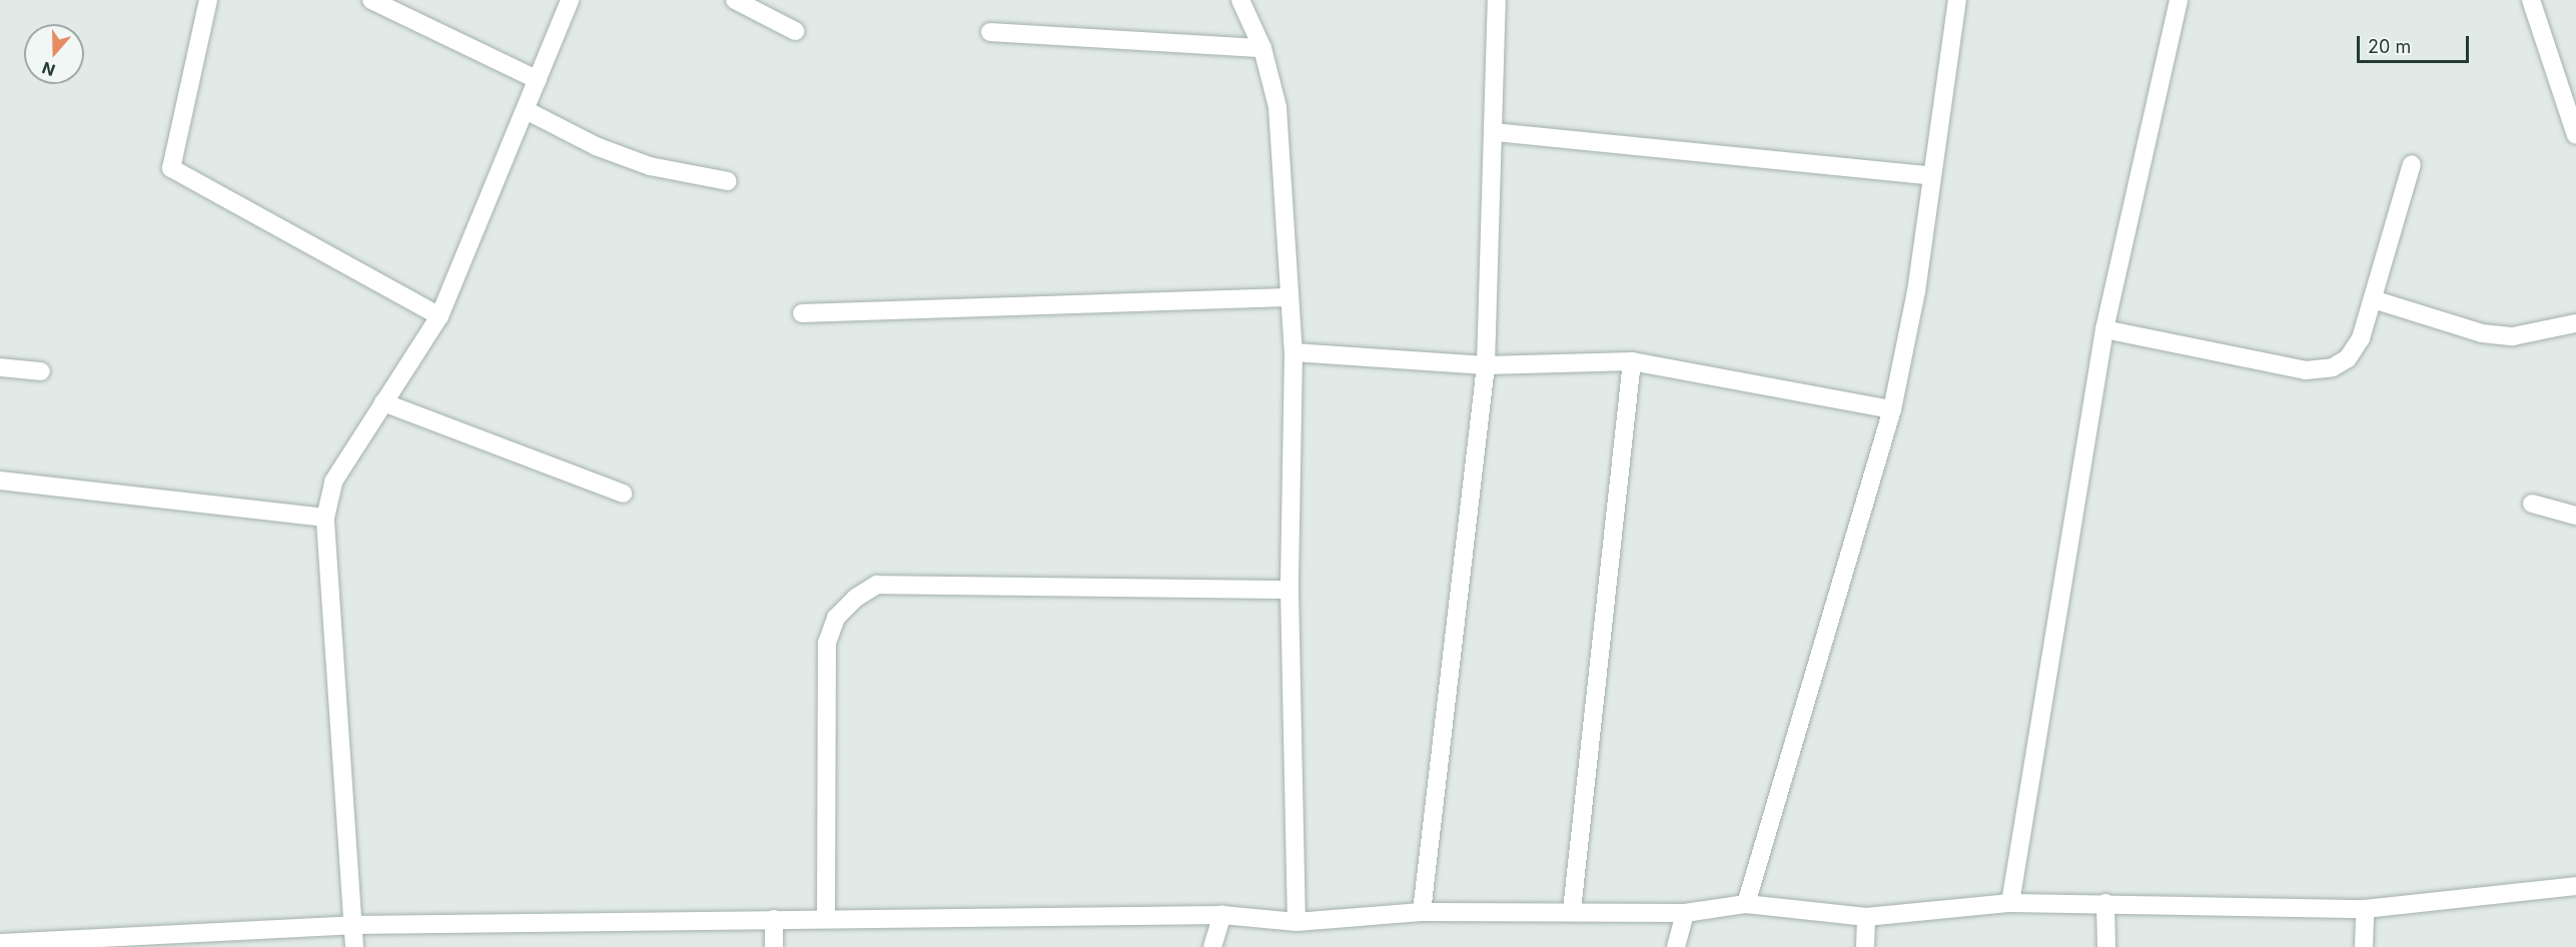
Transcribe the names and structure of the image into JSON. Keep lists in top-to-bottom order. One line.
{"scale_bar":"20 m","north":"bottom"}
